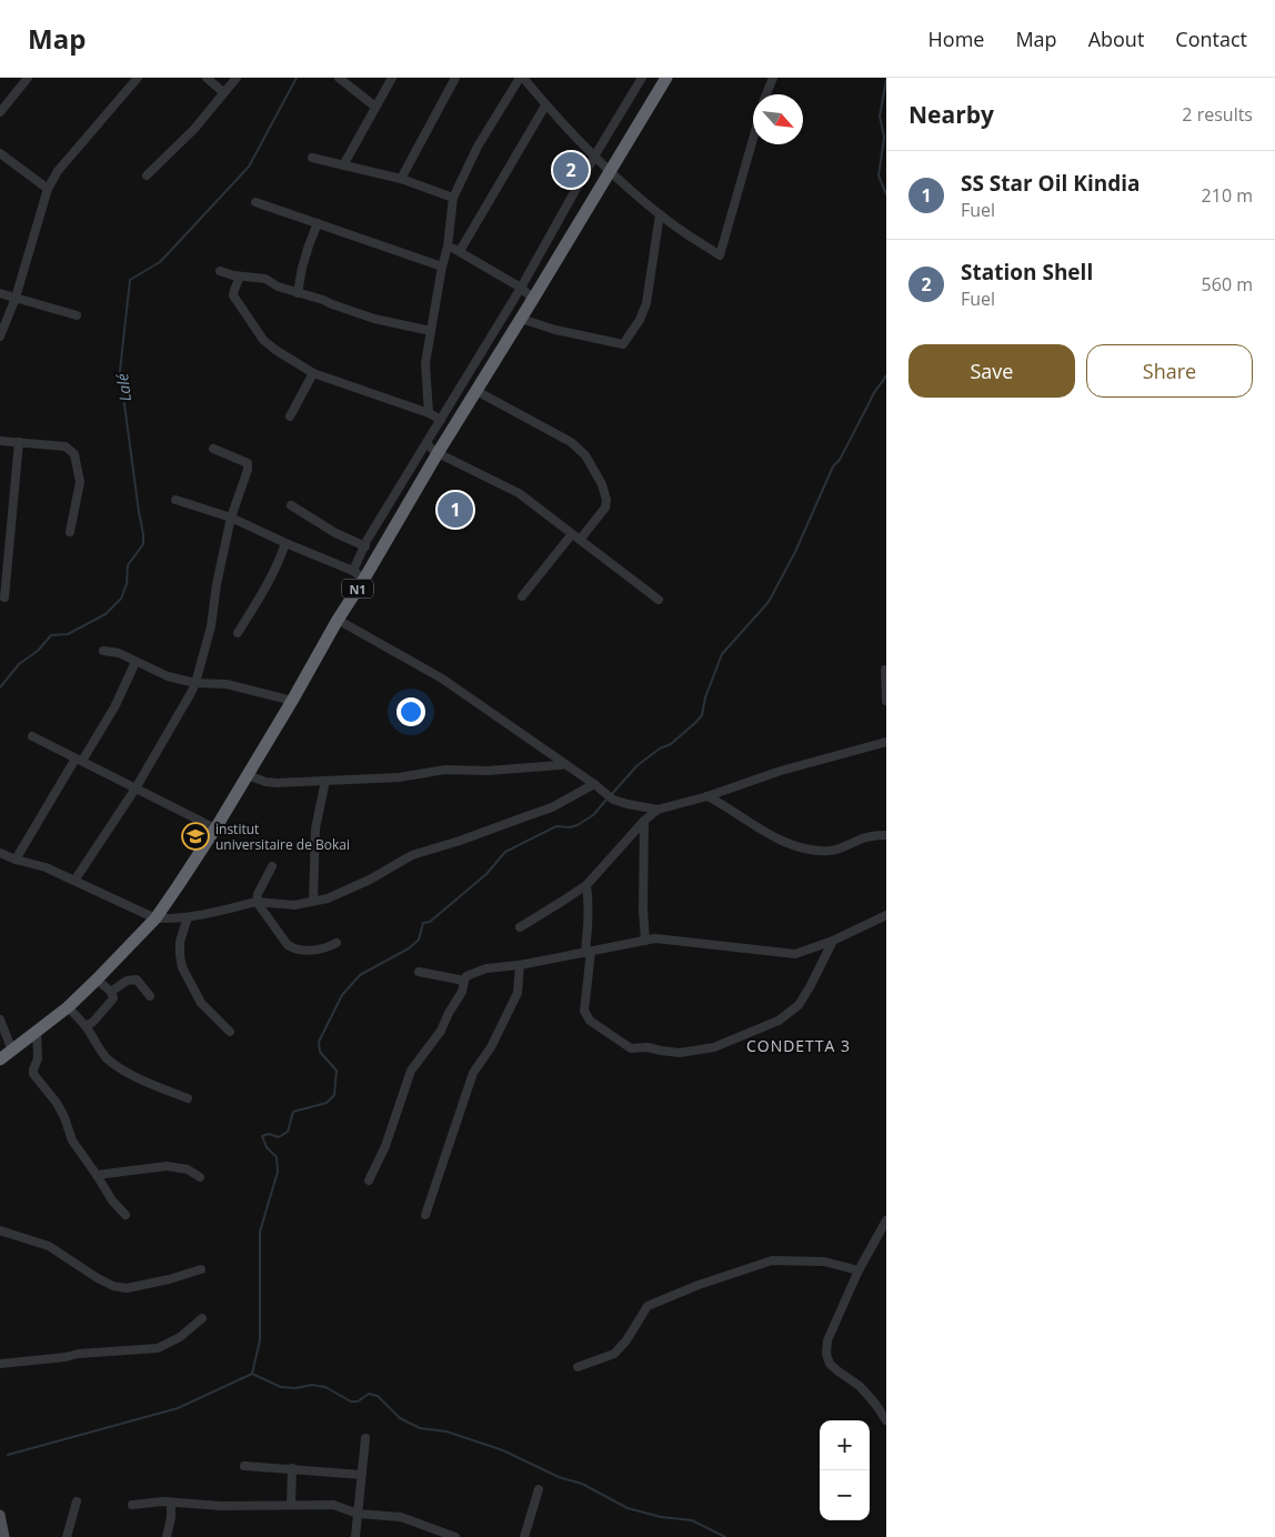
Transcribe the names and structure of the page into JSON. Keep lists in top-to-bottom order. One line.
{"streets":{"highway":["N1"]},"districts":["СONDETTA 3"],"water":["Lalé"],"places":{"school or university":["institut universitaire de Bokai"]},"north":"bottom right","page":{"header":"Map","nav":["Home","Map","About","Contact"],"heading":["Nearby","2 results"],"pins":["2","1"],"list":[{"mark":"1","name":"SS Star Oil Kindia","note":"Fuel","value":"210 m"},{"mark":"2","name":"Station Shell","note":"Fuel","value":"560 m"}],"buttons":["Save","Share"],"map_buttons":["+","−"]}}
